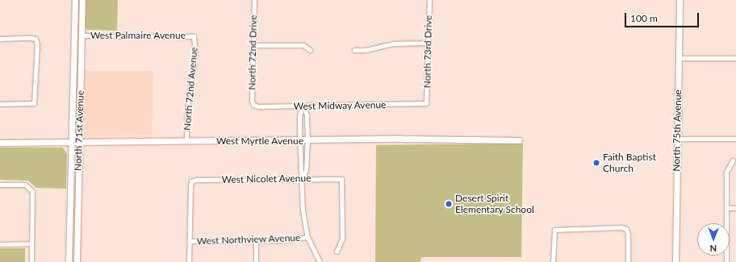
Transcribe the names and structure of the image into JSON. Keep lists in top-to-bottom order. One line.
{"streets":{"street":["West Palmaire Avenue","North 73rd Drive","North 72nd Drive","North 72nd Avenue","West Midway Avenue","North 71st Avenue","North 75th Avenue","West Myrtle Avenue","West Nicolet Avenue","West Northview Avenue"]},"crossings":[["West Palmaire Avenue","North 72nd Avenue"],["West Palmaire Avenue","North 71st Avenue"],["North 73rd Drive","West Midway Avenue"],["North 72nd Drive","West Midway Avenue"],["North 72nd Avenue","West Myrtle Avenue"],["North 71st Avenue","West Myrtle Avenue"],["West Nicolet Avenue","West Northview Avenue"]],"places":["Faith Baptist Church","Desert Spirit Elementary School"],"scale_bar":"100 m","north":"bottom"}
